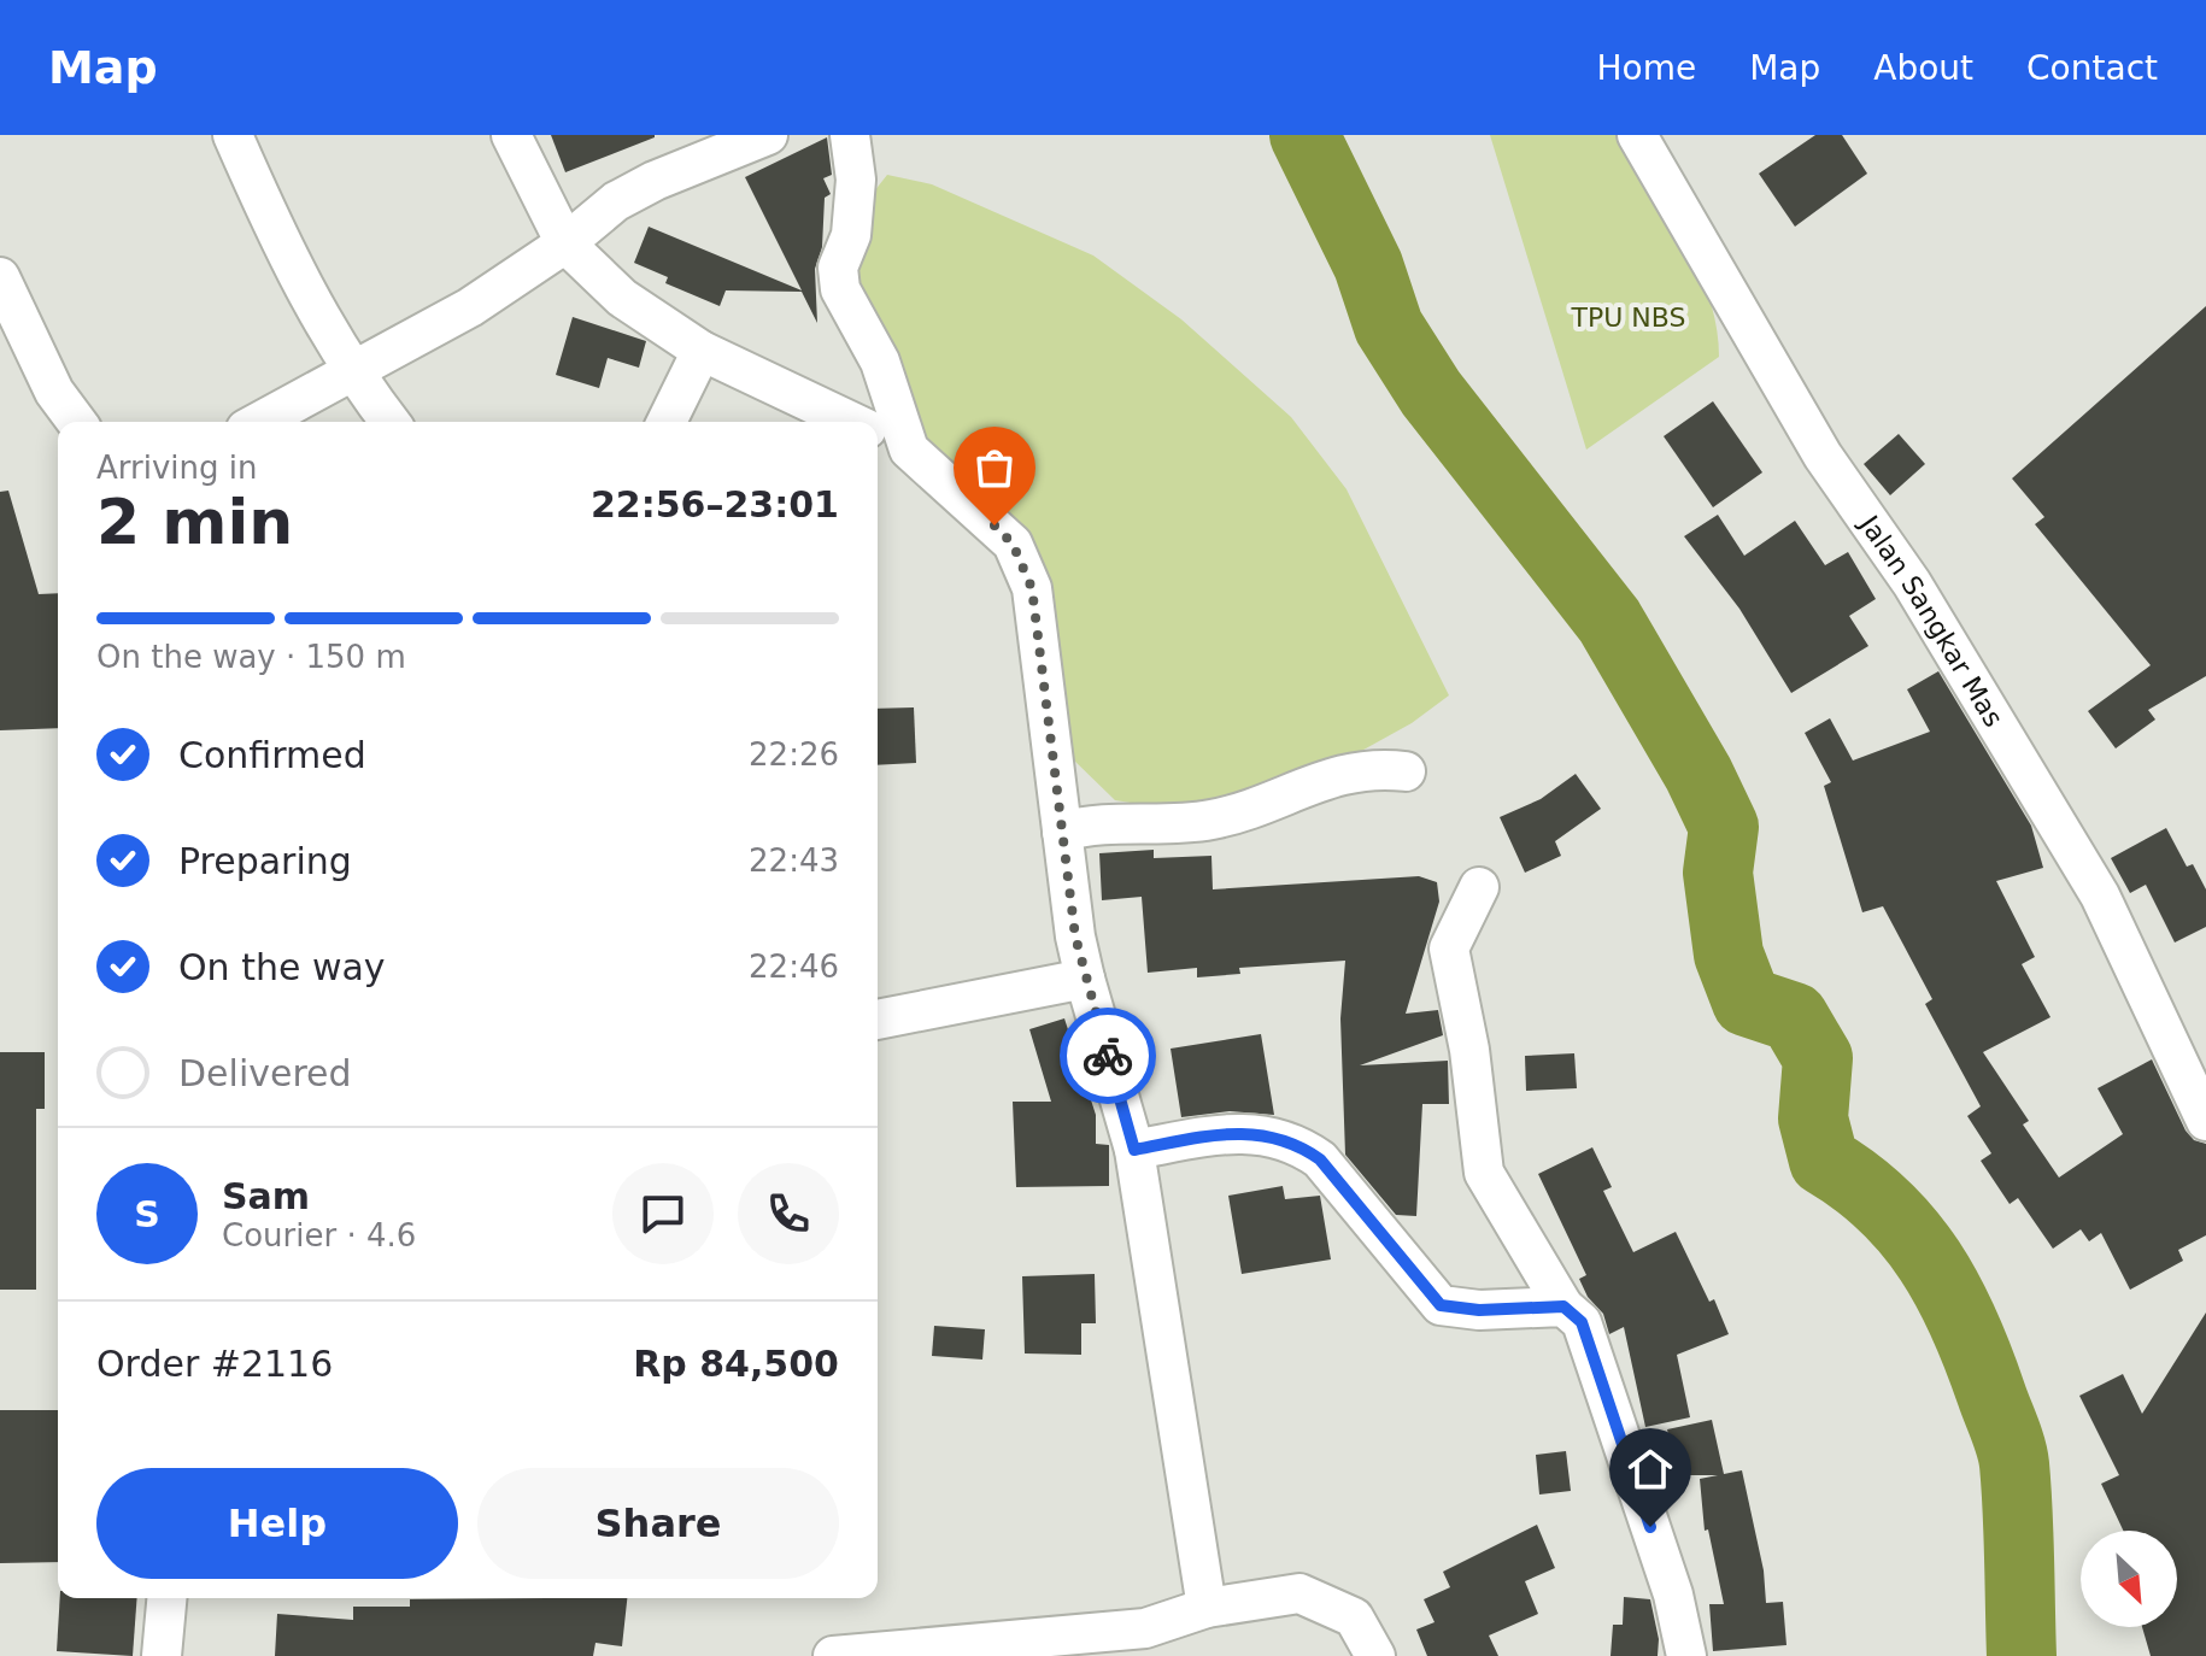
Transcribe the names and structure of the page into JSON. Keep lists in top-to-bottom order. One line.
{"streets":{"street":["Jalan Sangkar Mas"]},"parks":["TPU NBS"],"north":"bottom right","page":{"header":"Map","nav":["Home","Map","About","Contact"],"heading":["2 min","Arriving in","22:56–23:01"],"panel":["Sam","Courier · 4.6","Order #2116","Rp 84,500"],"bar":"On the way · 150 m","list":[["Confirmed","22:26"],["Preparing","22:43"],["On the way","22:46"],"Delivered"],"round":"S","buttons":["Help","Share"]}}
